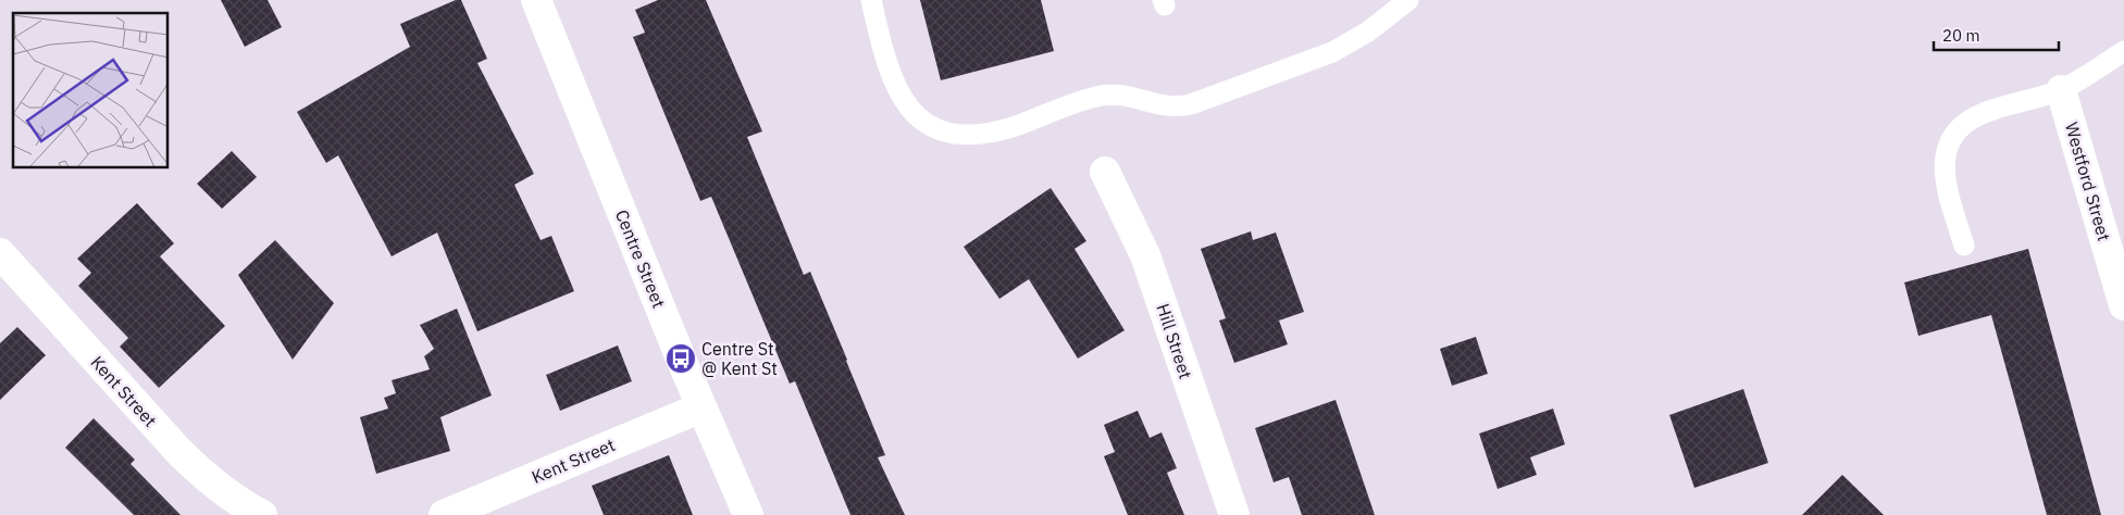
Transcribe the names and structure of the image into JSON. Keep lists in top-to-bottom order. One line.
{"streets":{"street":["Westford Street","Centre Street","Hill Street","Kent Street"]},"crossings":[["Centre Street","Kent Street"]],"places":{"bus stop":["Centre St @ Kent St"]},"scale_bar":"20 m"}
